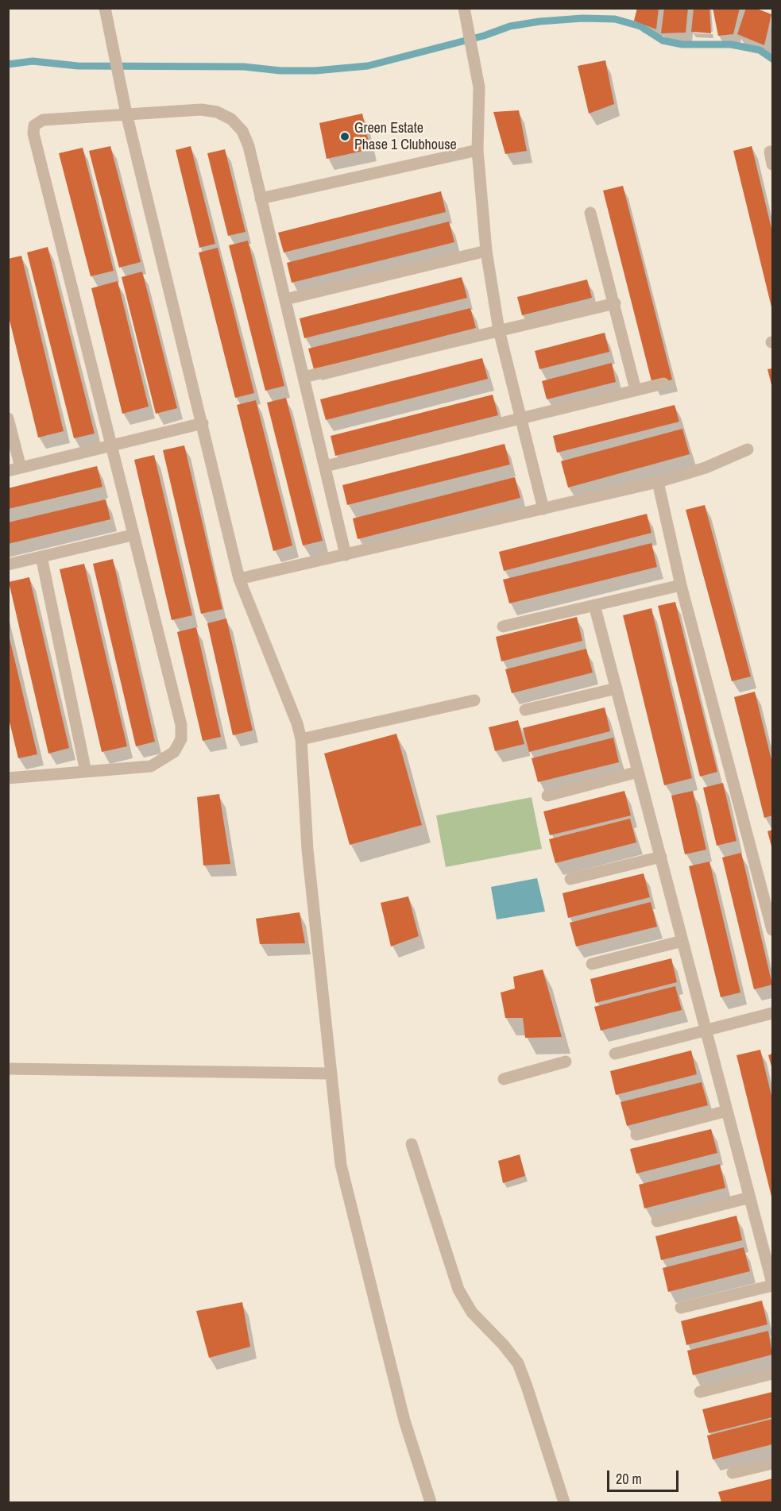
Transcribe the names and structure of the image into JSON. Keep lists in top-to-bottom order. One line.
{"places":["Green Estate Phase 1 Clubhouse"],"scale_bar":"20 m"}
